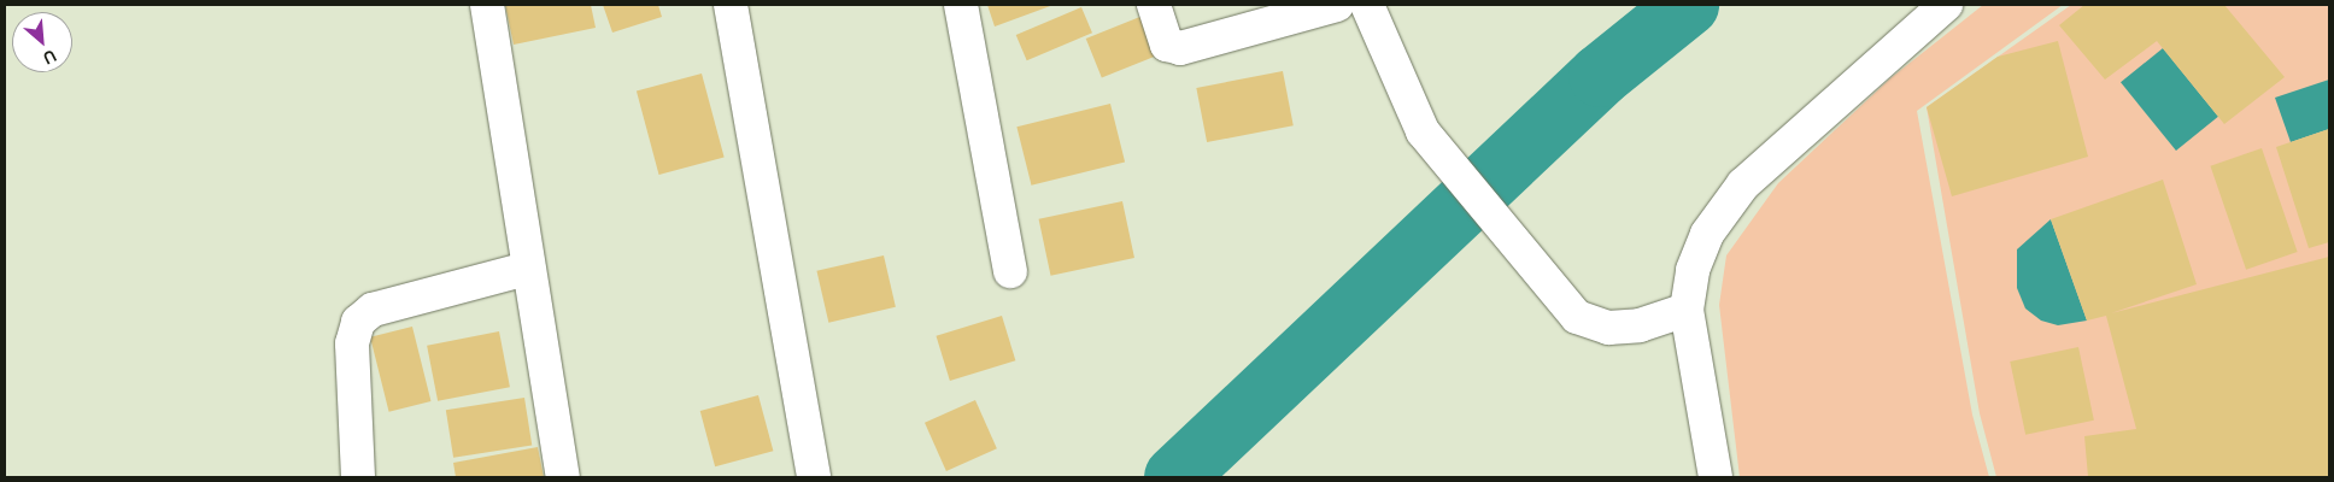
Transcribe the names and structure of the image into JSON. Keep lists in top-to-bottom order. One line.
{"north":"bottom right"}
